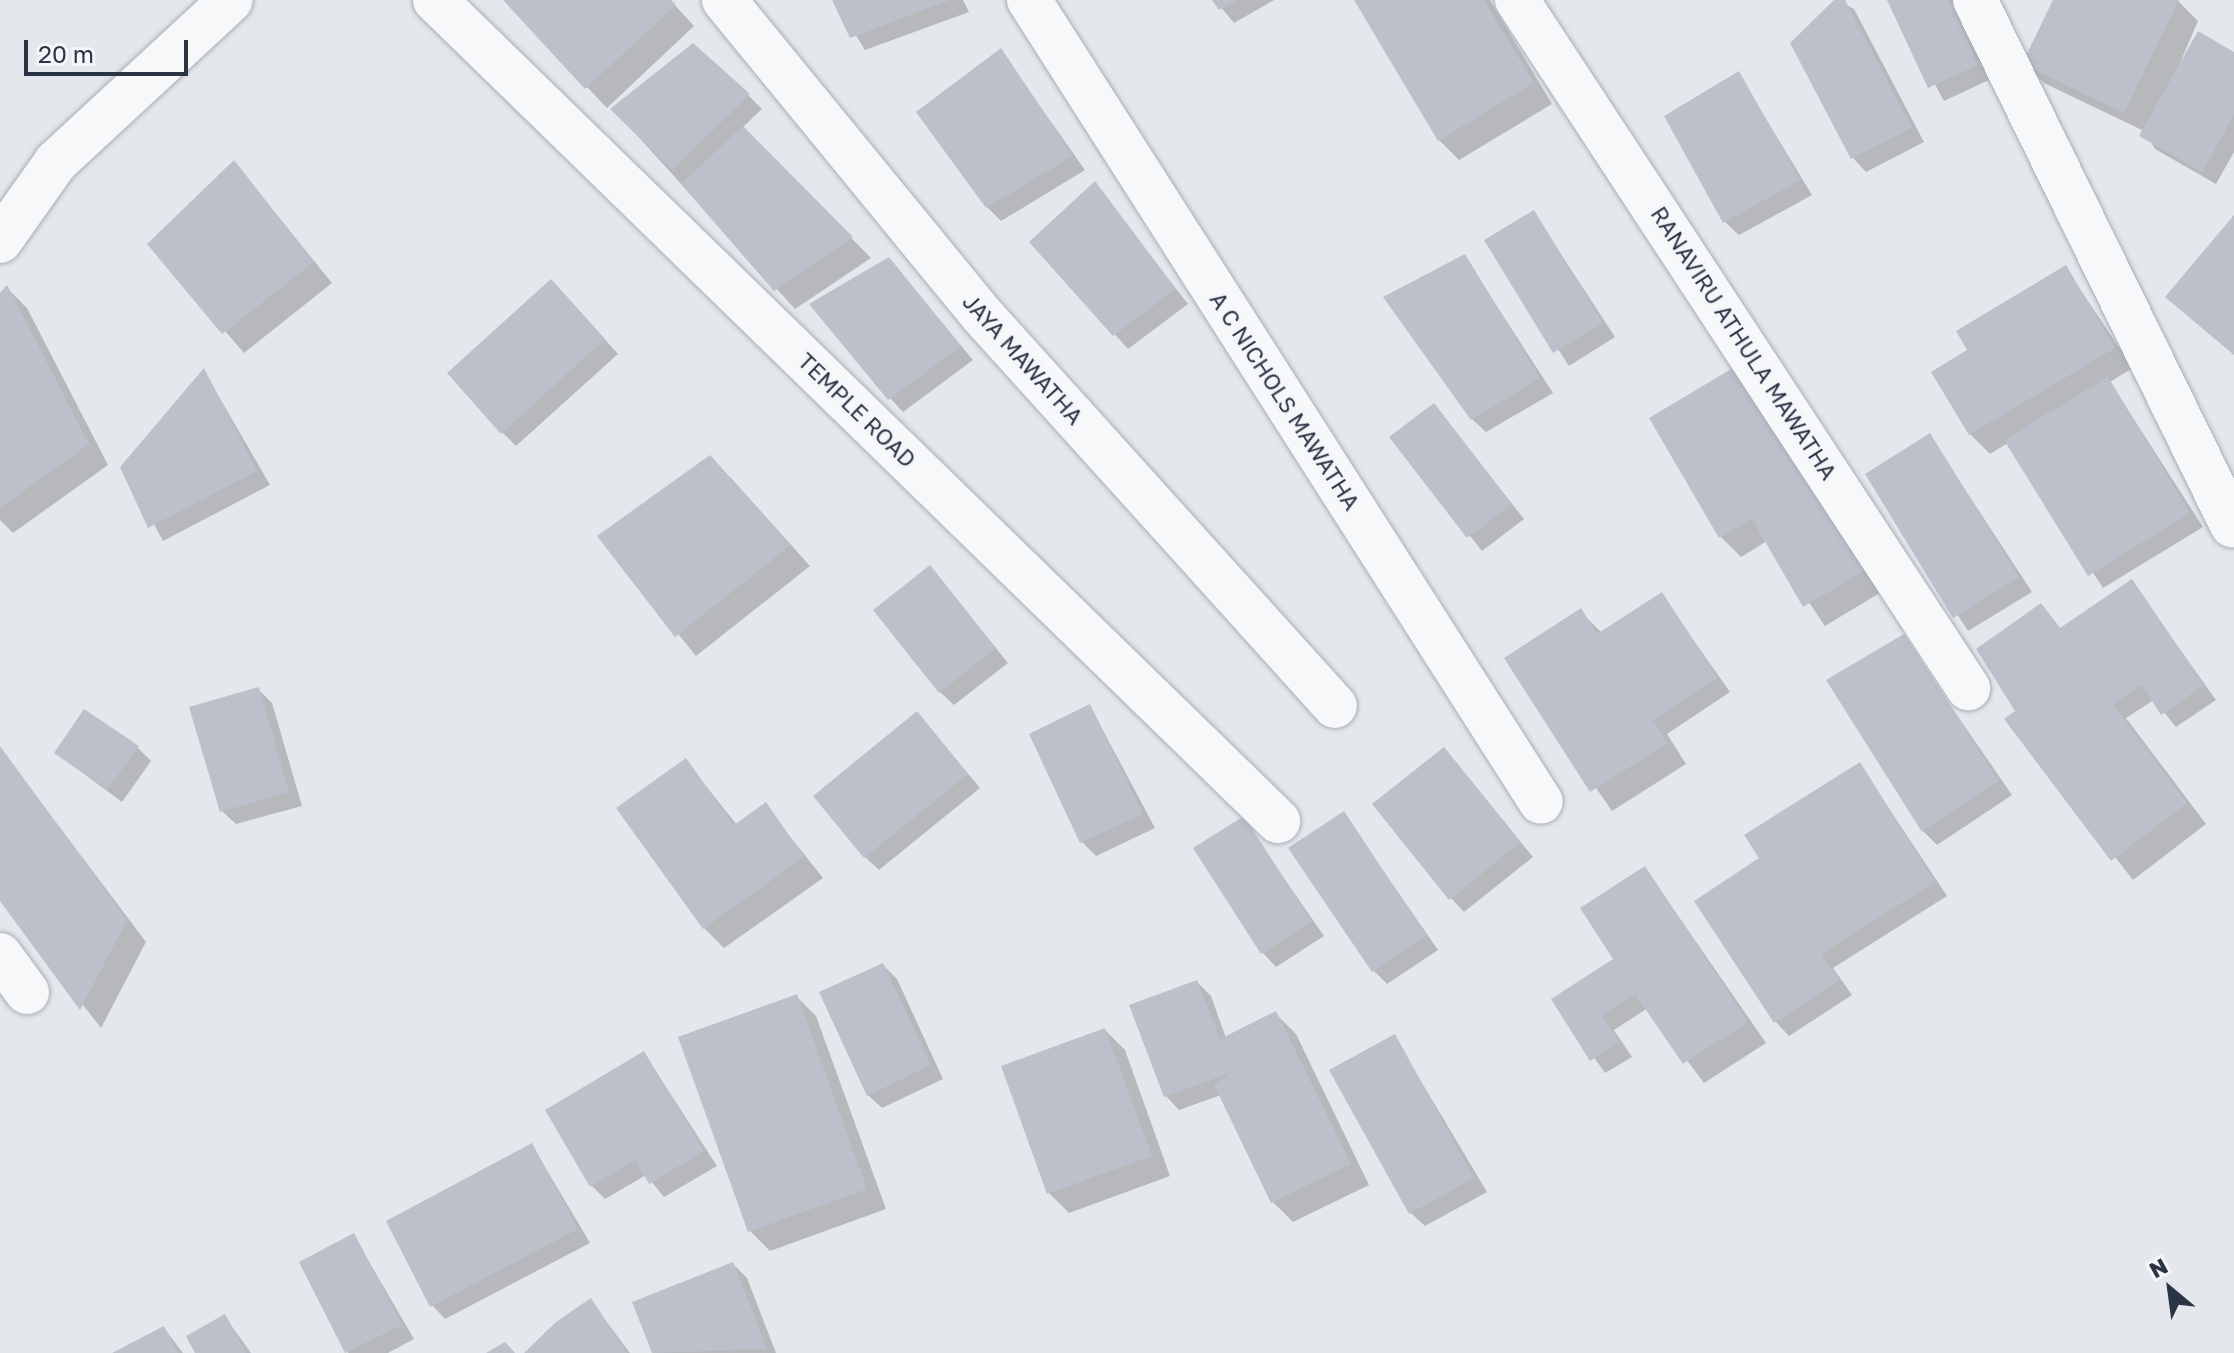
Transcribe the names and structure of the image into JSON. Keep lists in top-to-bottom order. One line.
{"streets":{"street":["RANAVIRU ATHULA MAWATHA","JAYA MAWATHA","A C NICHOLS MAWATHA","TEMPLE ROAD"]},"scale_bar":"20 m","north":"top left"}
